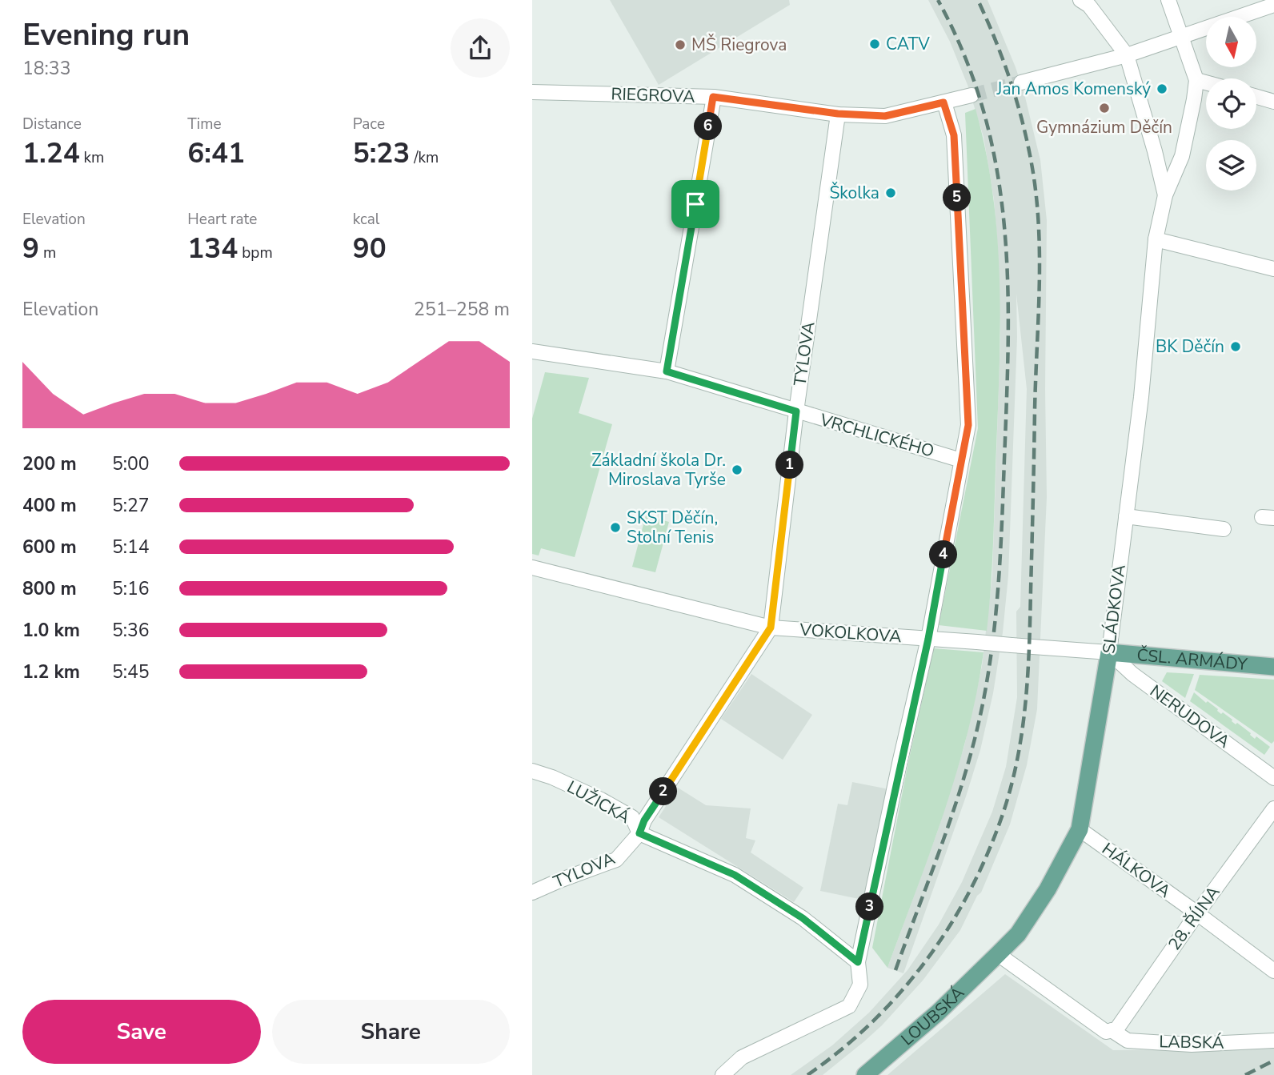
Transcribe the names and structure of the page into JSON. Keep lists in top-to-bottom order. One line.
{"streets":{"main road":["SLÁDKOVA","ČSL. ARMÁDY","LOUBSKÁ"],"street":["RIEGROVA","TYLOVA","VRCHLICKÉHO","VOKOLKOVA","NERUDOVA","LUŽICKÁ","HÁLKOVA","28. ŘÍJNA","LABSKÁ"]},"crossings":[["RIEGROVA","TYLOVA"],["TYLOVA","VRCHLICKÉHO"],["TYLOVA","VOKOLKOVA"],["TYLOVA","LUŽICKÁ"],["SLÁDKOVA","VOKOLKOVA"],["SLÁDKOVA","ČSL. ARMÁDY"],["SLÁDKOVA","NERUDOVA"],["SLÁDKOVA","HÁLKOVA"],["SLÁDKOVA","LOUBSKÁ"],["SLÁDKOVA","LABSKÁ"],["VOKOLKOVA","ČSL. ARMÁDY"],["VOKOLKOVA","NERUDOVA"],["ČSL. ARMÁDY","NERUDOVA"],["HÁLKOVA","28. ŘÍJNA"],["28. ŘÍJNA","LABSKÁ"],["LOUBSKÁ","LABSKÁ"]],"places":["CATV","MŠ Riegrova","Jan Amos Komenský","Gymnázium Děčín","Školka","BK Děčín","Základní škola Dr. Miroslava Tyrše","SKST Děčín, Stolní Tenis"],"north":"bottom","page":{"heading":["Evening run","18:33"],"stats":[["Distance","1.24 km"],["Time","6:41"],["Pace","5:23 /km"],["Elevation","9 m"],["Heart rate","134 bpm"],["kcal","90"]],"pins":["6","5","1","4","2","3"],"chart":["Elevation","251–258 m"],"list":[{"name":"200 m","note":"5:00"},{"name":"400 m","note":"5:27"},{"name":"600 m","note":"5:14"},{"name":"800 m","note":"5:16"},{"name":"1.0 km","note":"5:36"},{"name":"1.2 km","note":"5:45"}],"buttons":["Save","Share"]}}
